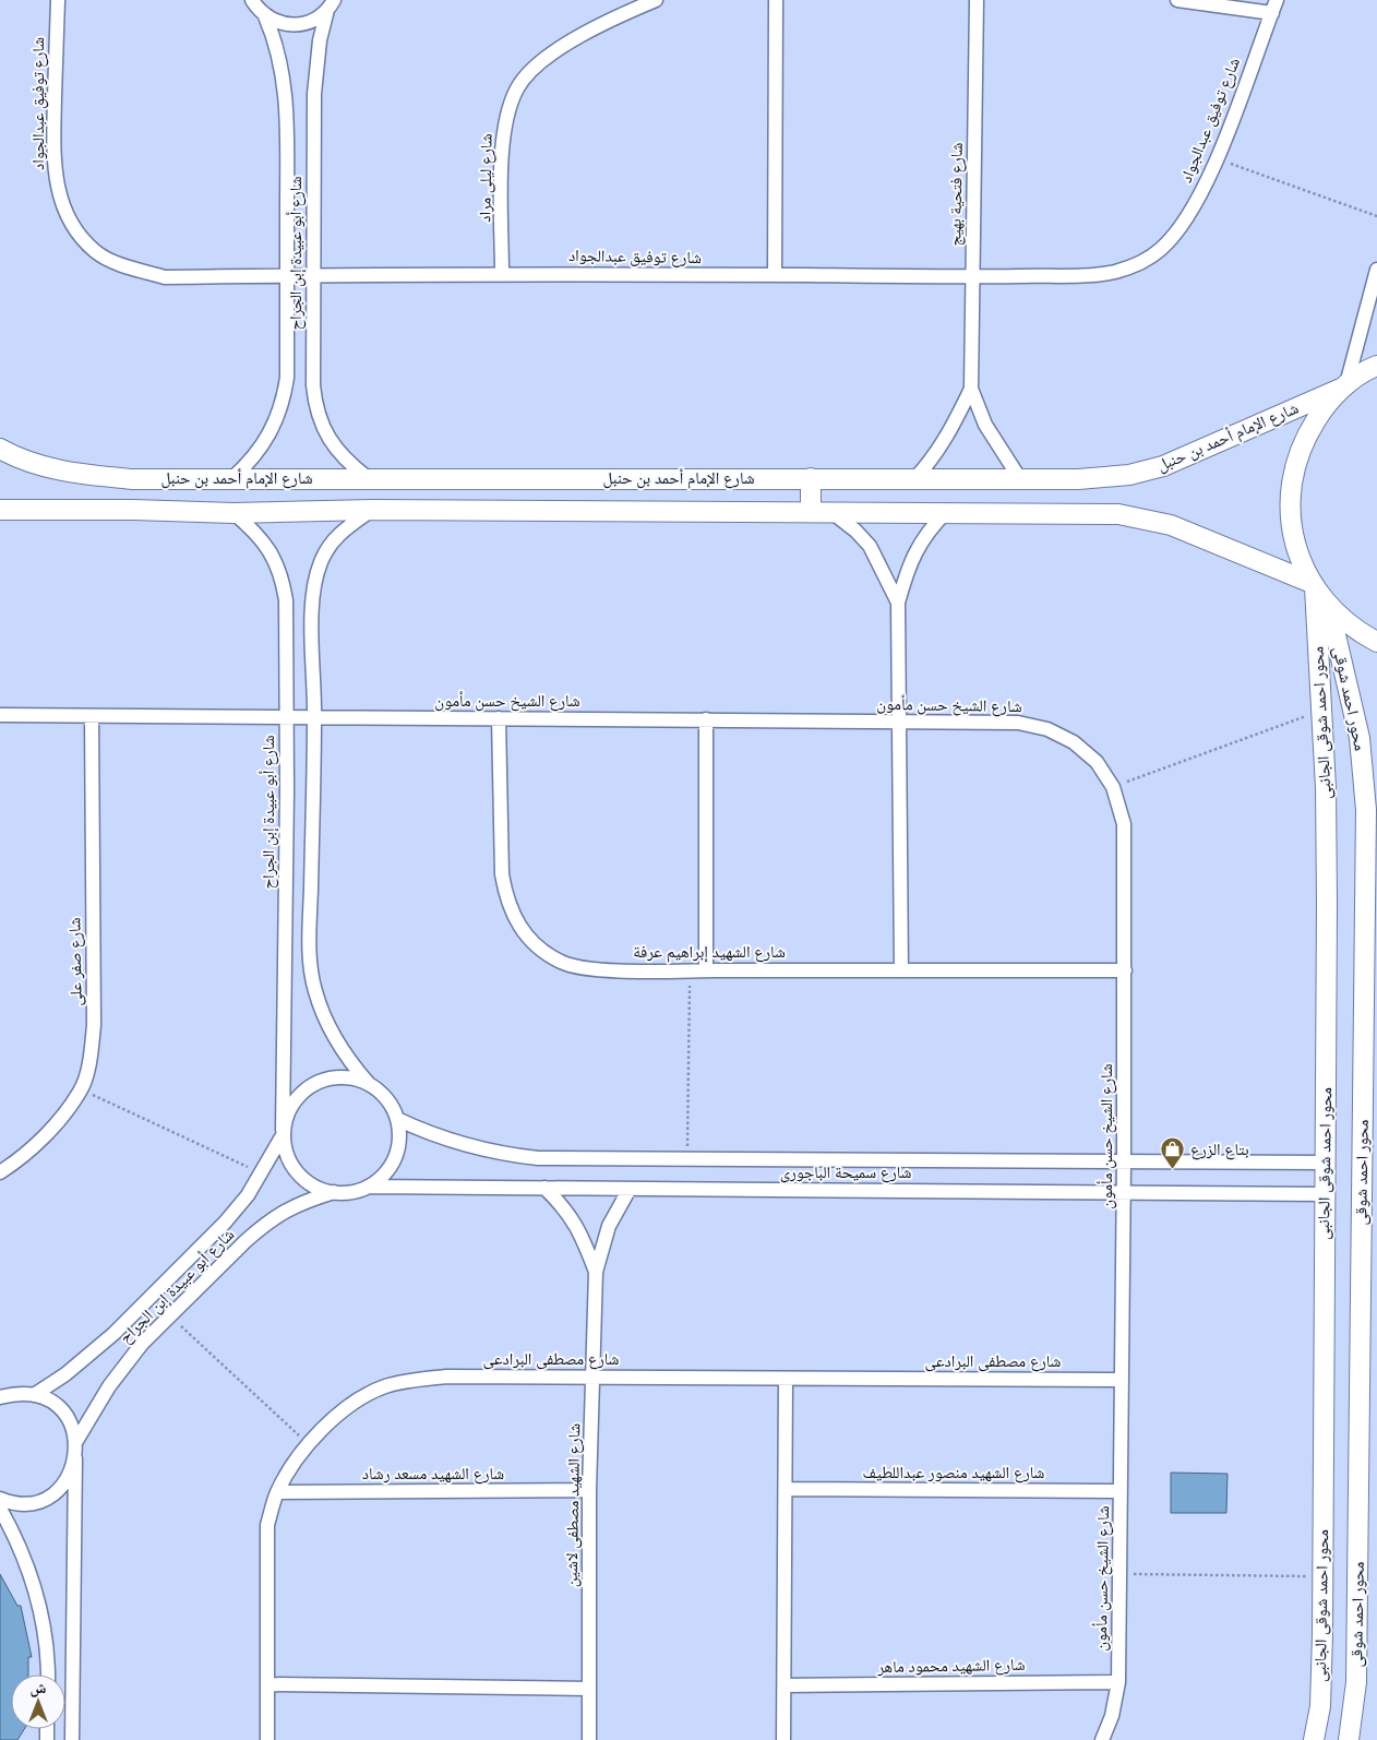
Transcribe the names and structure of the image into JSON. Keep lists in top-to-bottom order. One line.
{"streets":{"street":["شارع توفيق عبدالجواد","شارع ليلى مراد","شارع فتحية بهيج","شارع أبو عبيدة إبن الجراح","شارع الإمام أحمد بن حنبل","محور احمد شوقى","شارع الشيخ حسن مأمون","محور احمد شوقى الجانبى","شارع الشهيد إبراهيم عرفة","شارع صفر على","شارع سميحة الباجورى","شارع مصطفى البرادعى","شارع الشهيد منصور عبداللطيف","شارع الشهيد مسعد رشاد","شارع الشهيد مصطفى لاشين","شارع الشهيد محمود ماهر"]},"crossings":[["شارع توفيق عبدالجواد","شارع ليلى مراد"],["شارع توفيق عبدالجواد","شارع فتحية بهيج"],["شارع توفيق عبدالجواد","شارع أبو عبيدة إبن الجراح"],["شارع فتحية بهيج","شارع الإمام أحمد بن حنبل"],["شارع أبو عبيدة إبن الجراح","شارع الإمام أحمد بن حنبل"],["شارع أبو عبيدة إبن الجراح","شارع الشيخ حسن مأمون"],["شارع أبو عبيدة إبن الجراح","شارع سميحة الباجورى"],["شارع الإمام أحمد بن حنبل","محور احمد شوقى الجانبى"],["شارع الشيخ حسن مأمون","شارع الشهيد إبراهيم عرفة"],["شارع الشيخ حسن مأمون","شارع صفر على"],["شارع الشيخ حسن مأمون","شارع سميحة الباجورى"],["شارع الشيخ حسن مأمون","شارع مصطفى البرادعى"],["شارع الشيخ حسن مأمون","شارع الشهيد منصور عبداللطيف"],["شارع الشيخ حسن مأمون","شارع الشهيد محمود ماهر"],["محور احمد شوقى الجانبى","شارع سميحة الباجورى"],["شارع سميحة الباجورى","شارع الشهيد مصطفى لاشين"],["شارع مصطفى البرادعى","شارع الشهيد مسعد رشاد"],["شارع مصطفى البرادعى","شارع الشهيد مصطفى لاشين"],["شارع الشهيد مسعد رشاد","شارع الشهيد مصطفى لاشين"]],"places":{"shop":["بتاع الزرع"]},"north":"top"}
